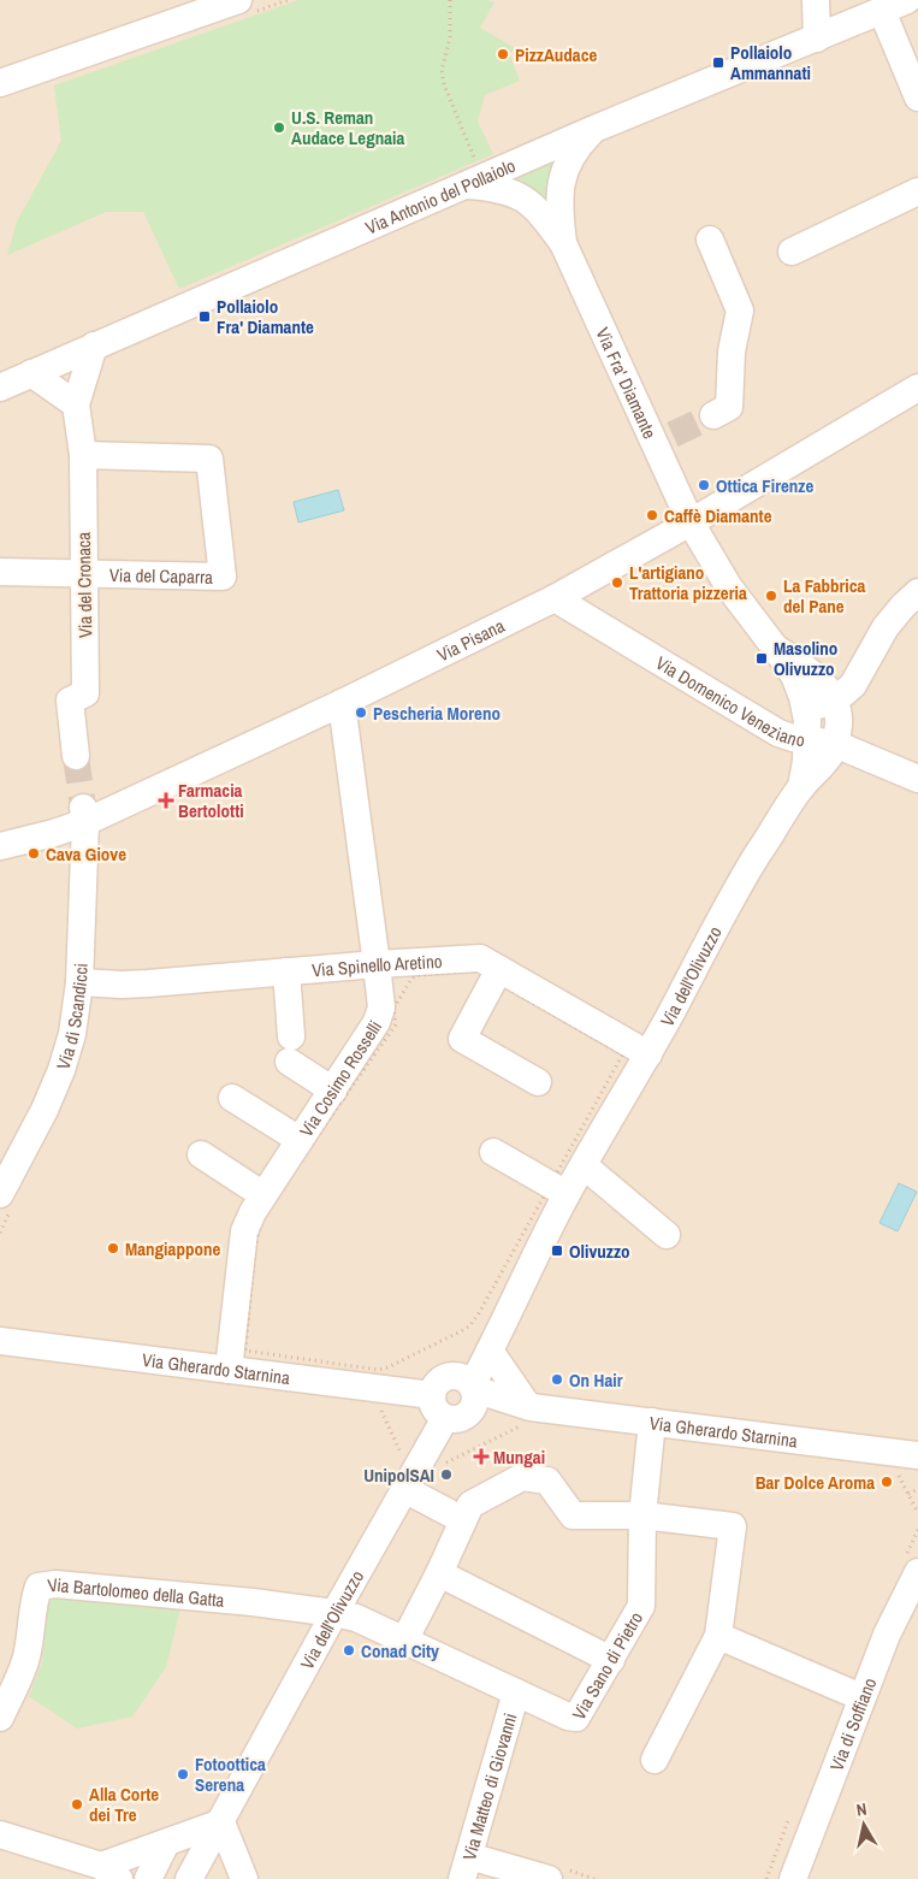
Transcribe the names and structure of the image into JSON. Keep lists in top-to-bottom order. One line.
{"streets":{"street":["Via Antonio del Pollaiolo","Via Fra' Diamante","Via del Caparra","Via del Cronaca","Via Pisana","Via Domenico Veneziano","Via Spinello Aretino","Via dell'Olivuzzo","Via di Scandicci","Via Cosimo Rosselli","Via Gherardo Starnina","Via Bartolomeo della Gatta","Via Sano di Pietro","Via di Soffiano","Via Matteo di Giovanni"]},"crossings":[["Via Antonio del Pollaiolo","Via Fra' Diamante"],["Via Antonio del Pollaiolo","Via del Cronaca"],["Via Fra' Diamante","Via Pisana"],["Via Fra' Diamante","Via dell'Olivuzzo"],["Via del Caparra","Via del Cronaca"],["Via Pisana","Via Domenico Veneziano"],["Via Pisana","Via di Scandicci"],["Via Pisana","Via Cosimo Rosselli"],["Via Domenico Veneziano","Via dell'Olivuzzo"],["Via Spinello Aretino","Via dell'Olivuzzo"],["Via Spinello Aretino","Via di Scandicci"],["Via Spinello Aretino","Via Cosimo Rosselli"],["Via dell'Olivuzzo","Via Gherardo Starnina"],["Via dell'Olivuzzo","Via Bartolomeo della Gatta"],["Via dell'Olivuzzo","Via Sano di Pietro"],["Via Cosimo Rosselli","Via Gherardo Starnina"],["Via Gherardo Starnina","Via Sano di Pietro"],["Via Bartolomeo della Gatta","Via Sano di Pietro"],["Via Sano di Pietro","Via Matteo di Giovanni"]],"places":{"other":["PizzAudace","U.S. Reman Audace Legnaia","Ottica Firenze","Caffè Diamante","L'artigiano Trattoria pizzeria","La Fabbrica del Pane","Pescheria Moreno","Cava Giove","Mangiappone","On Hair","UnipolSAI","Bar Dolce Aroma","Conad City","Fotoottica Serena","Alla Corte dei Tre"],"transit":["Pollaiolo Ammannati","Pollaiolo Fra' Diamante","Masolino Olivuzzo","Olivuzzo"],"health":["Farmacia Bertolotti","Mungai"]},"north":"top"}
